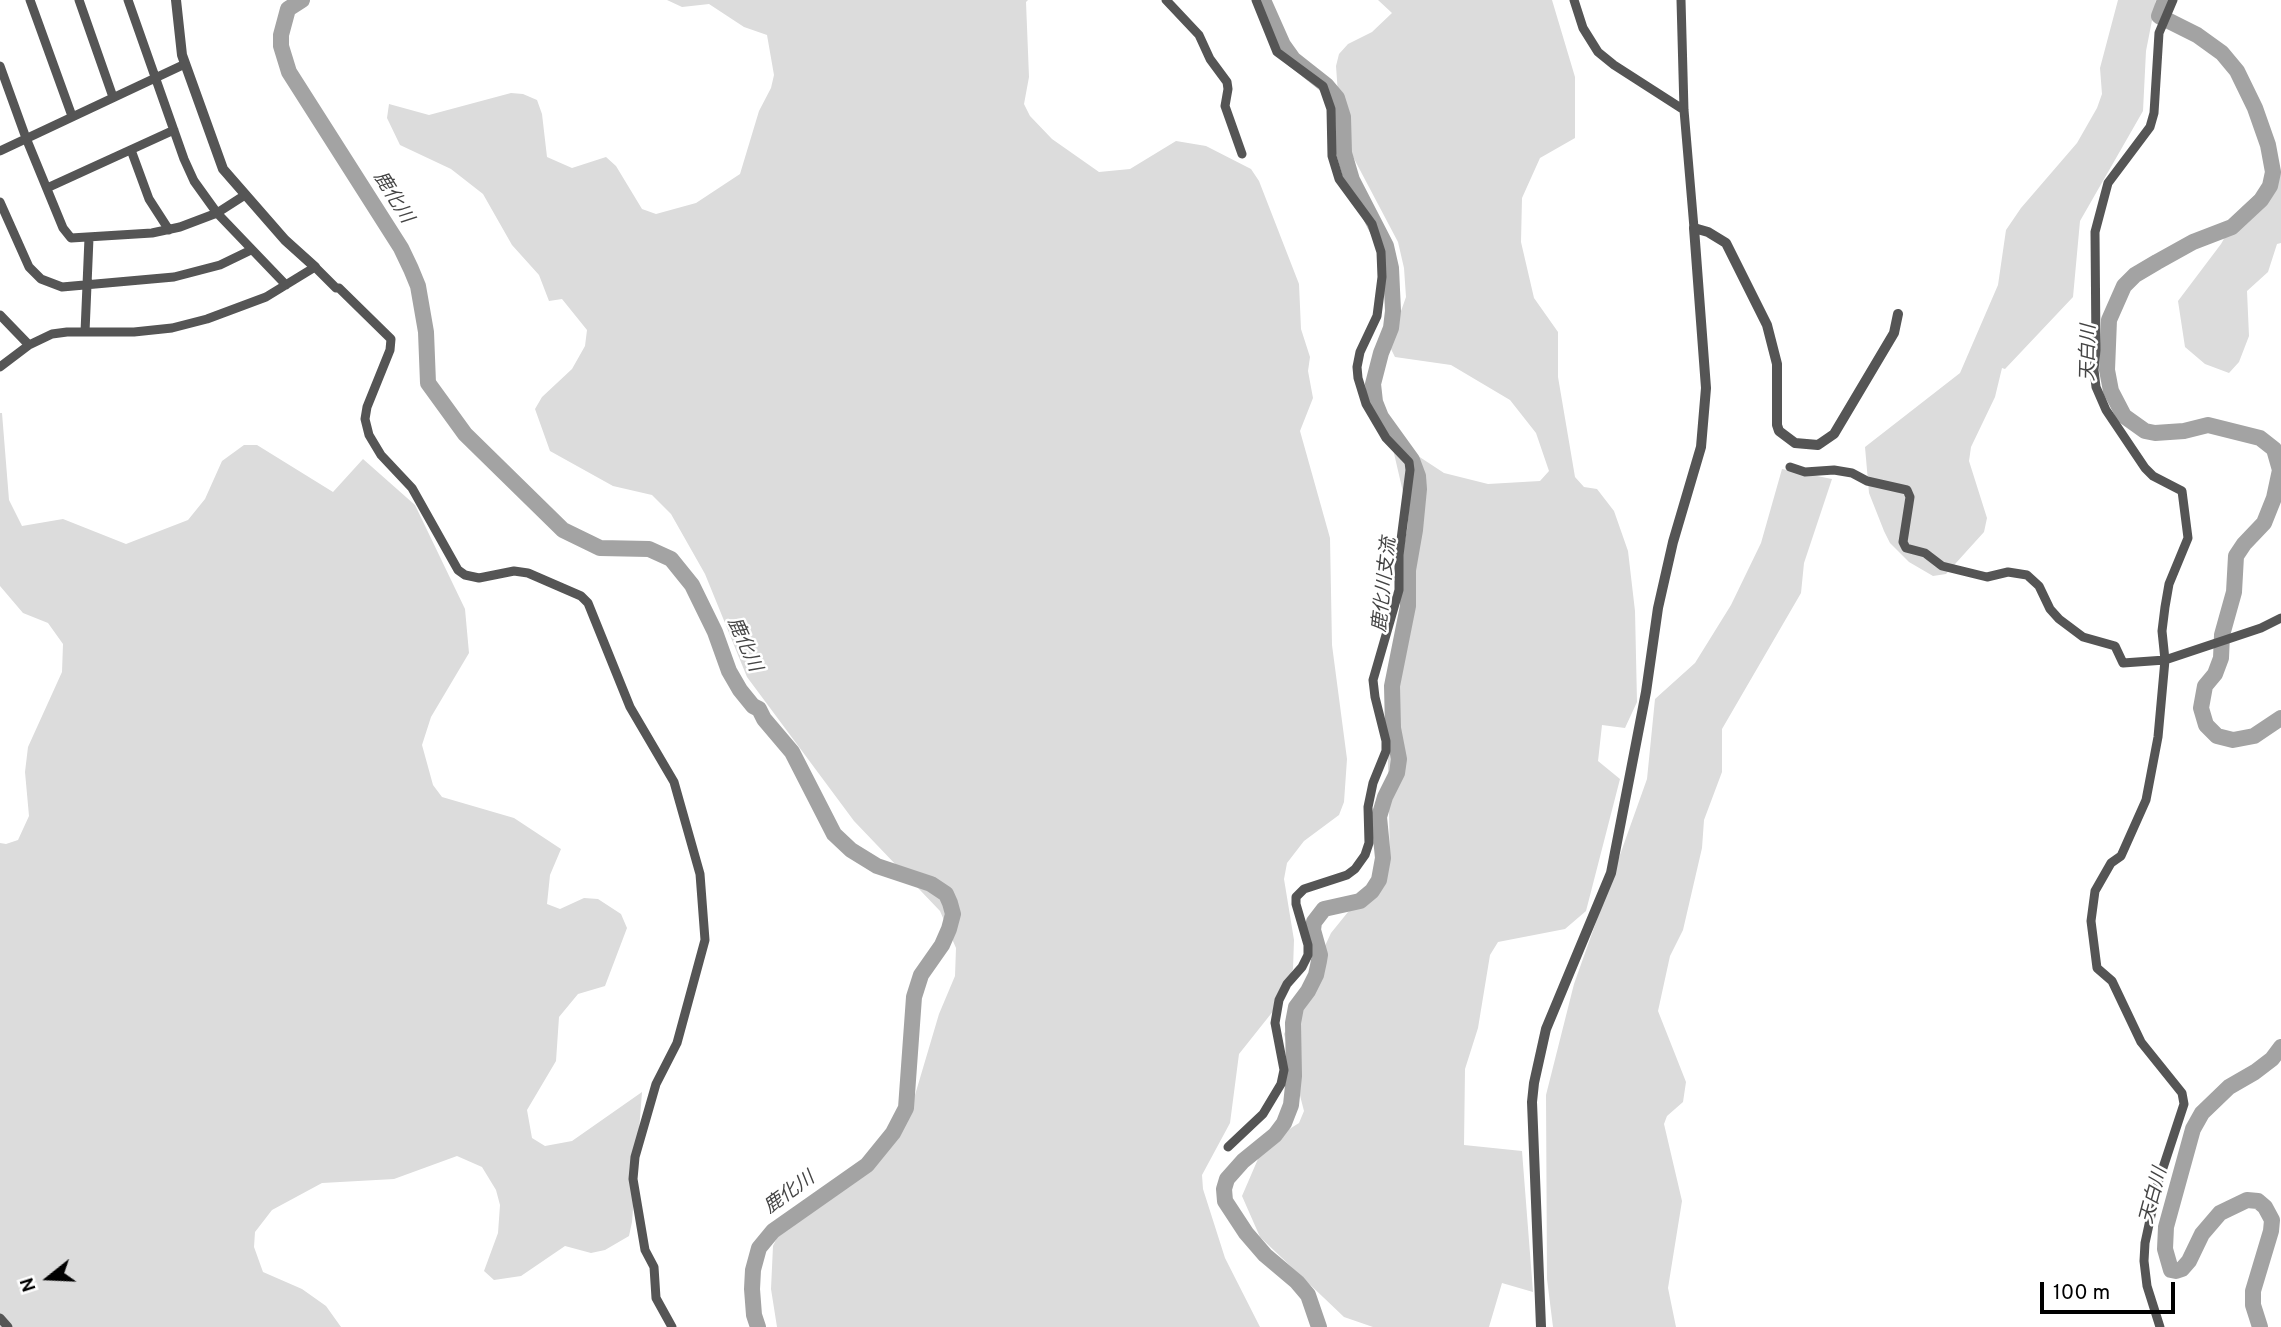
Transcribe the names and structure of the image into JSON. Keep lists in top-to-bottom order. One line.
{"water":["鹿化川","天白川","鹿化川支流"],"scale_bar":"100 m","north":"left"}
